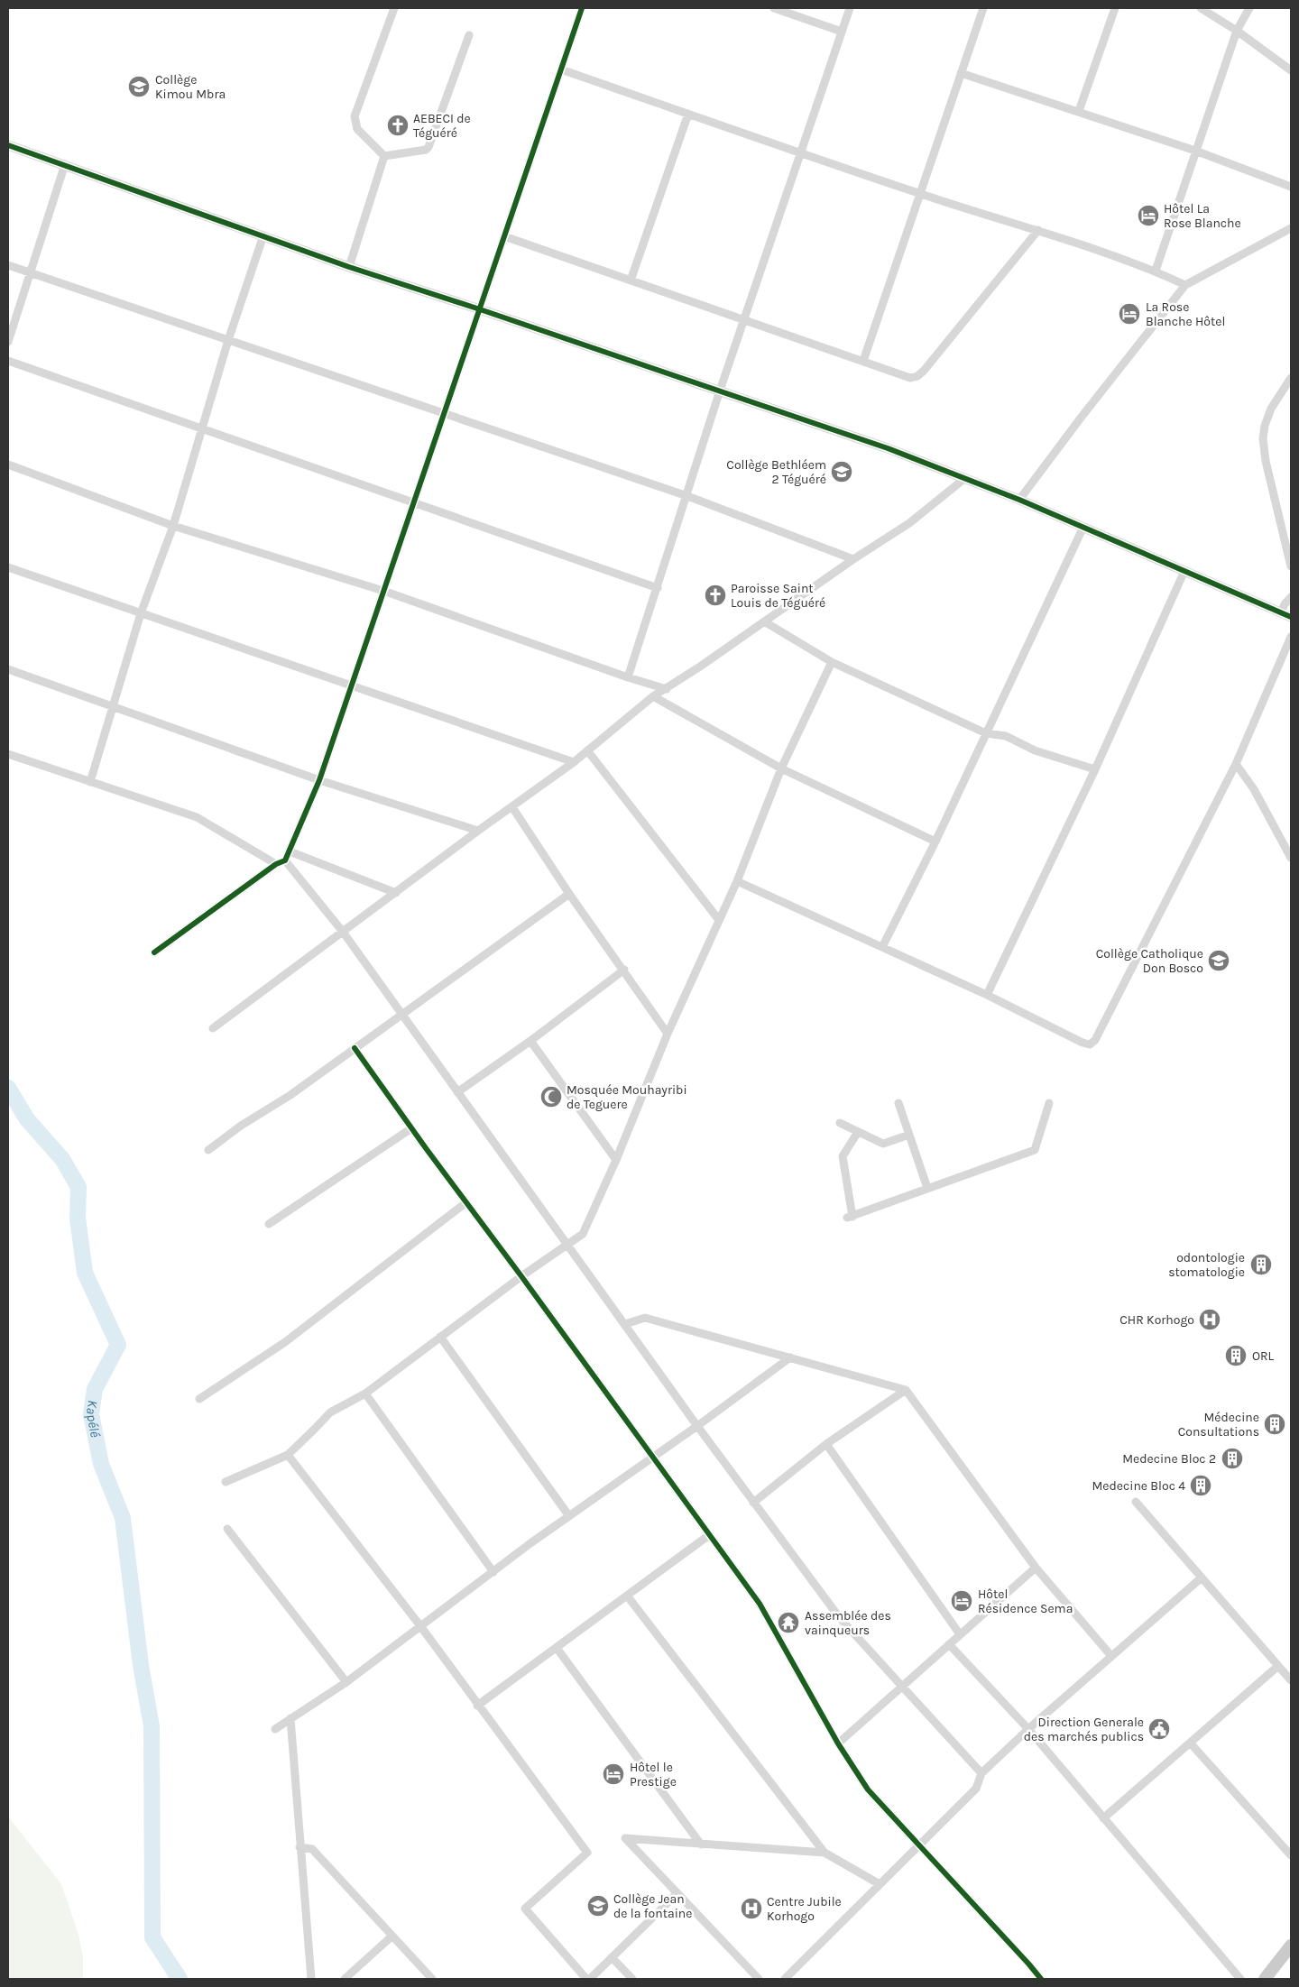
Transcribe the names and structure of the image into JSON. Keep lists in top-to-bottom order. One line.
{"water":["Kapélé"],"places":{"school or university":["Collège Kimou Mbra","Collège Bethléem 2 Téguéré","Collège Catholique Don Bosco","Collège Jean de la fontaine"],"church":["AEBECI de Téguéré","Paroisse Saint Louis de Téguéré"],"hotel":["Hôtel La Rose Blanche","La Rose Blanche Hôtel","Hôtel Résidence Sema","Hôtel le Prestige"],"mosque":["Mosquée Mouhayribi de Teguere"],"building":["odontologie stomatologie","ORL","Médecine Consultations","Medecine Bloc 2","Medecine Bloc 4"],"hospital":["CHR Korhogo","Centre Jubile Korhogo"],"temple":["Assemblée des vainqueurs"],"public building":["Direction Generale des marchés publics"]}}
